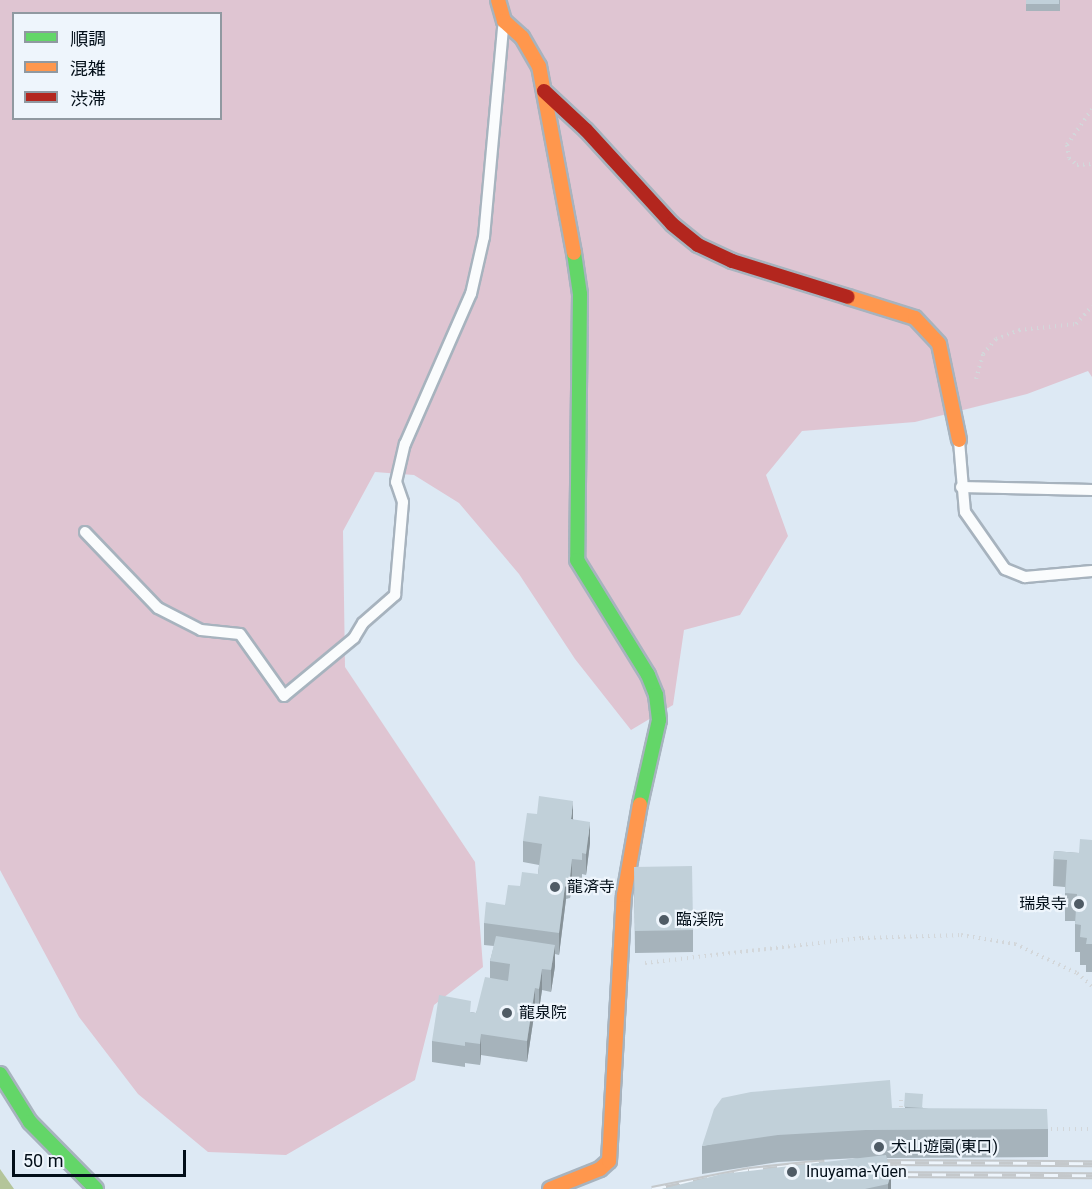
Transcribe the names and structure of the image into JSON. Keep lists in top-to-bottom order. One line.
{"places":["龍済寺","瑞泉寺","臨渓院","龍泉院","犬山遊園(東口)","Inuyama-Yūen"],"legend":["順調","混雑","渋滞"],"scale_bar":"50 m"}
